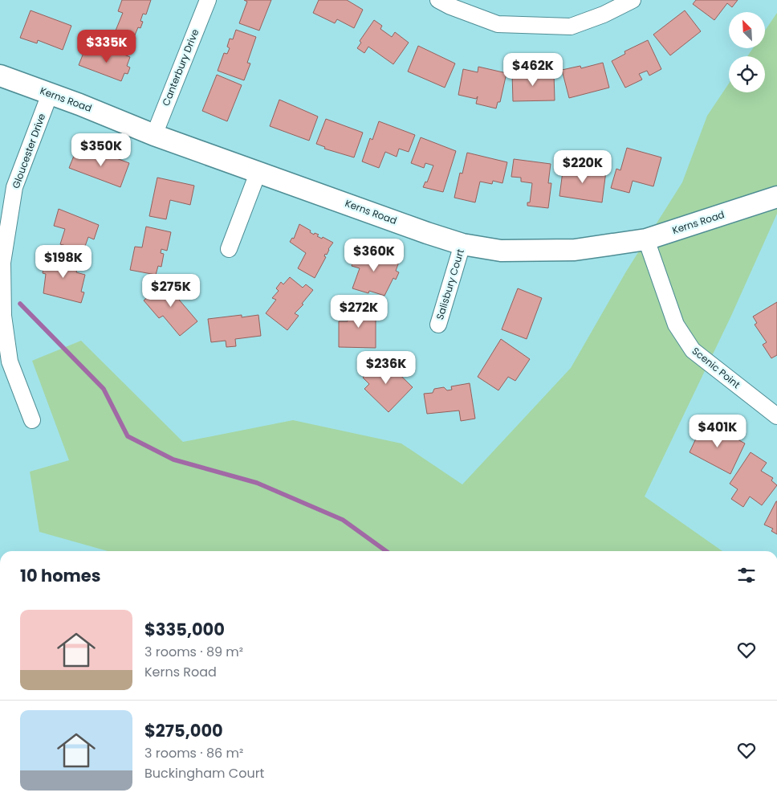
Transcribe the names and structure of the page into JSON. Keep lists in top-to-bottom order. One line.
{"streets":{"street":["Canterbury Drive","Kerns Road","Gloucester Drive","Salisbury Court","Scenic Point"]},"crossings":[["Canterbury Drive","Kerns Road"],["Kerns Road","Gloucester Drive"],["Kerns Road","Salisbury Court"],["Kerns Road","Scenic Point"]],"north":"top left","page":{"price":["$335K","$462K","$350K","$220K","$360K","$198K","$275K","$272K","$236K","$401K"],"heading":"10 homes","list":[{"name":"$335,000","note":"3 rooms · 89 m² · Kerns Road"},{"name":"$275,000","note":"3 rooms · 86 m² · Buckingham Court"}]}}
